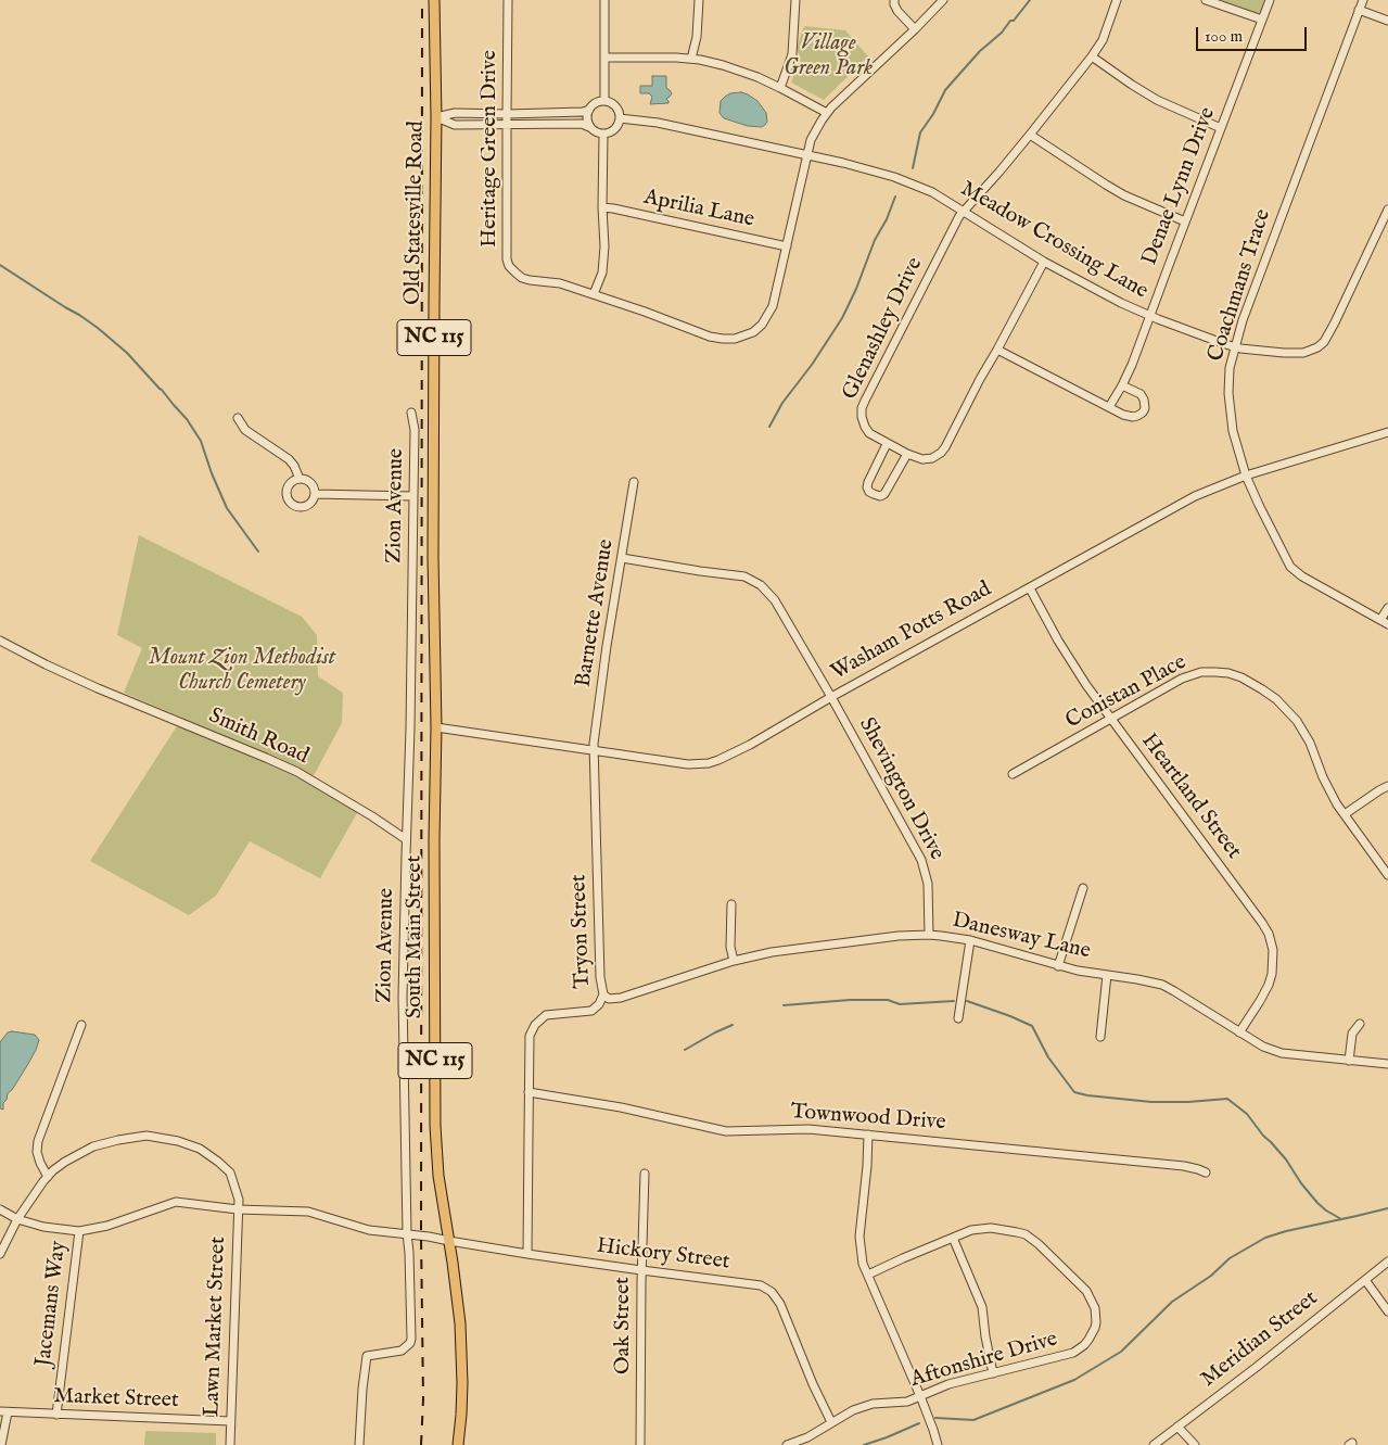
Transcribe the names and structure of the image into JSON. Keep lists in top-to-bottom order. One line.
{"streets":{"main road":["Old Statesville Road","NC 115","South Main Street"],"street":["Heritage Green Drive","Denae Lynn Drive","Aprilia Lane","Meadow Crossing Lane","Coachmans Trace","Glenashley Drive","Zion Avenue","Barnette Avenue","Washam Potts Road","Conistan Place","Smith Road","Shevington Drive","Heartland Street","Tryon Street","Danesway Lane","Townwood Drive","Hickory Street","Jacemans Way","Oak Street","Lawn Market Street","Meridian Street","Aftonshire Drive","Market Street"]},"crossings":[["Heritage Green Drive","Aprilia Lane"],["Heritage Green Drive","Meadow Crossing Lane"],["Denae Lynn Drive","Meadow Crossing Lane"],["Old Statesville Road","South Main Street"],["Meadow Crossing Lane","Coachmans Trace"],["Meadow Crossing Lane","Glenashley Drive"],["Coachmans Trace","Washam Potts Road"],["Zion Avenue","Smith Road"],["Zion Avenue","Hickory Street"],["Barnette Avenue","Washam Potts Road"],["Barnette Avenue","Shevington Drive"],["Barnette Avenue","Tryon Street"],["Washam Potts Road","Shevington Drive"],["Washam Potts Road","Heartland Street"],["Washam Potts Road","Tryon Street"],["Washam Potts Road","South Main Street"],["Conistan Place","Heartland Street"],["Shevington Drive","Danesway Lane"],["Heartland Street","Danesway Lane"],["Tryon Street","Danesway Lane"],["Tryon Street","Townwood Drive"],["Tryon Street","Hickory Street"],["South Main Street","Hickory Street"],["Hickory Street","Jacemans Way"],["Hickory Street","Oak Street"],["Hickory Street","Lawn Market Street"],["Hickory Street","Aftonshire Drive"],["Jacemans Way","Market Street"],["Lawn Market Street","Market Street"]],"parks":["Village Green Park","Mount Zion Methodist Church Cemetery"],"scale_bar":"100 m"}
